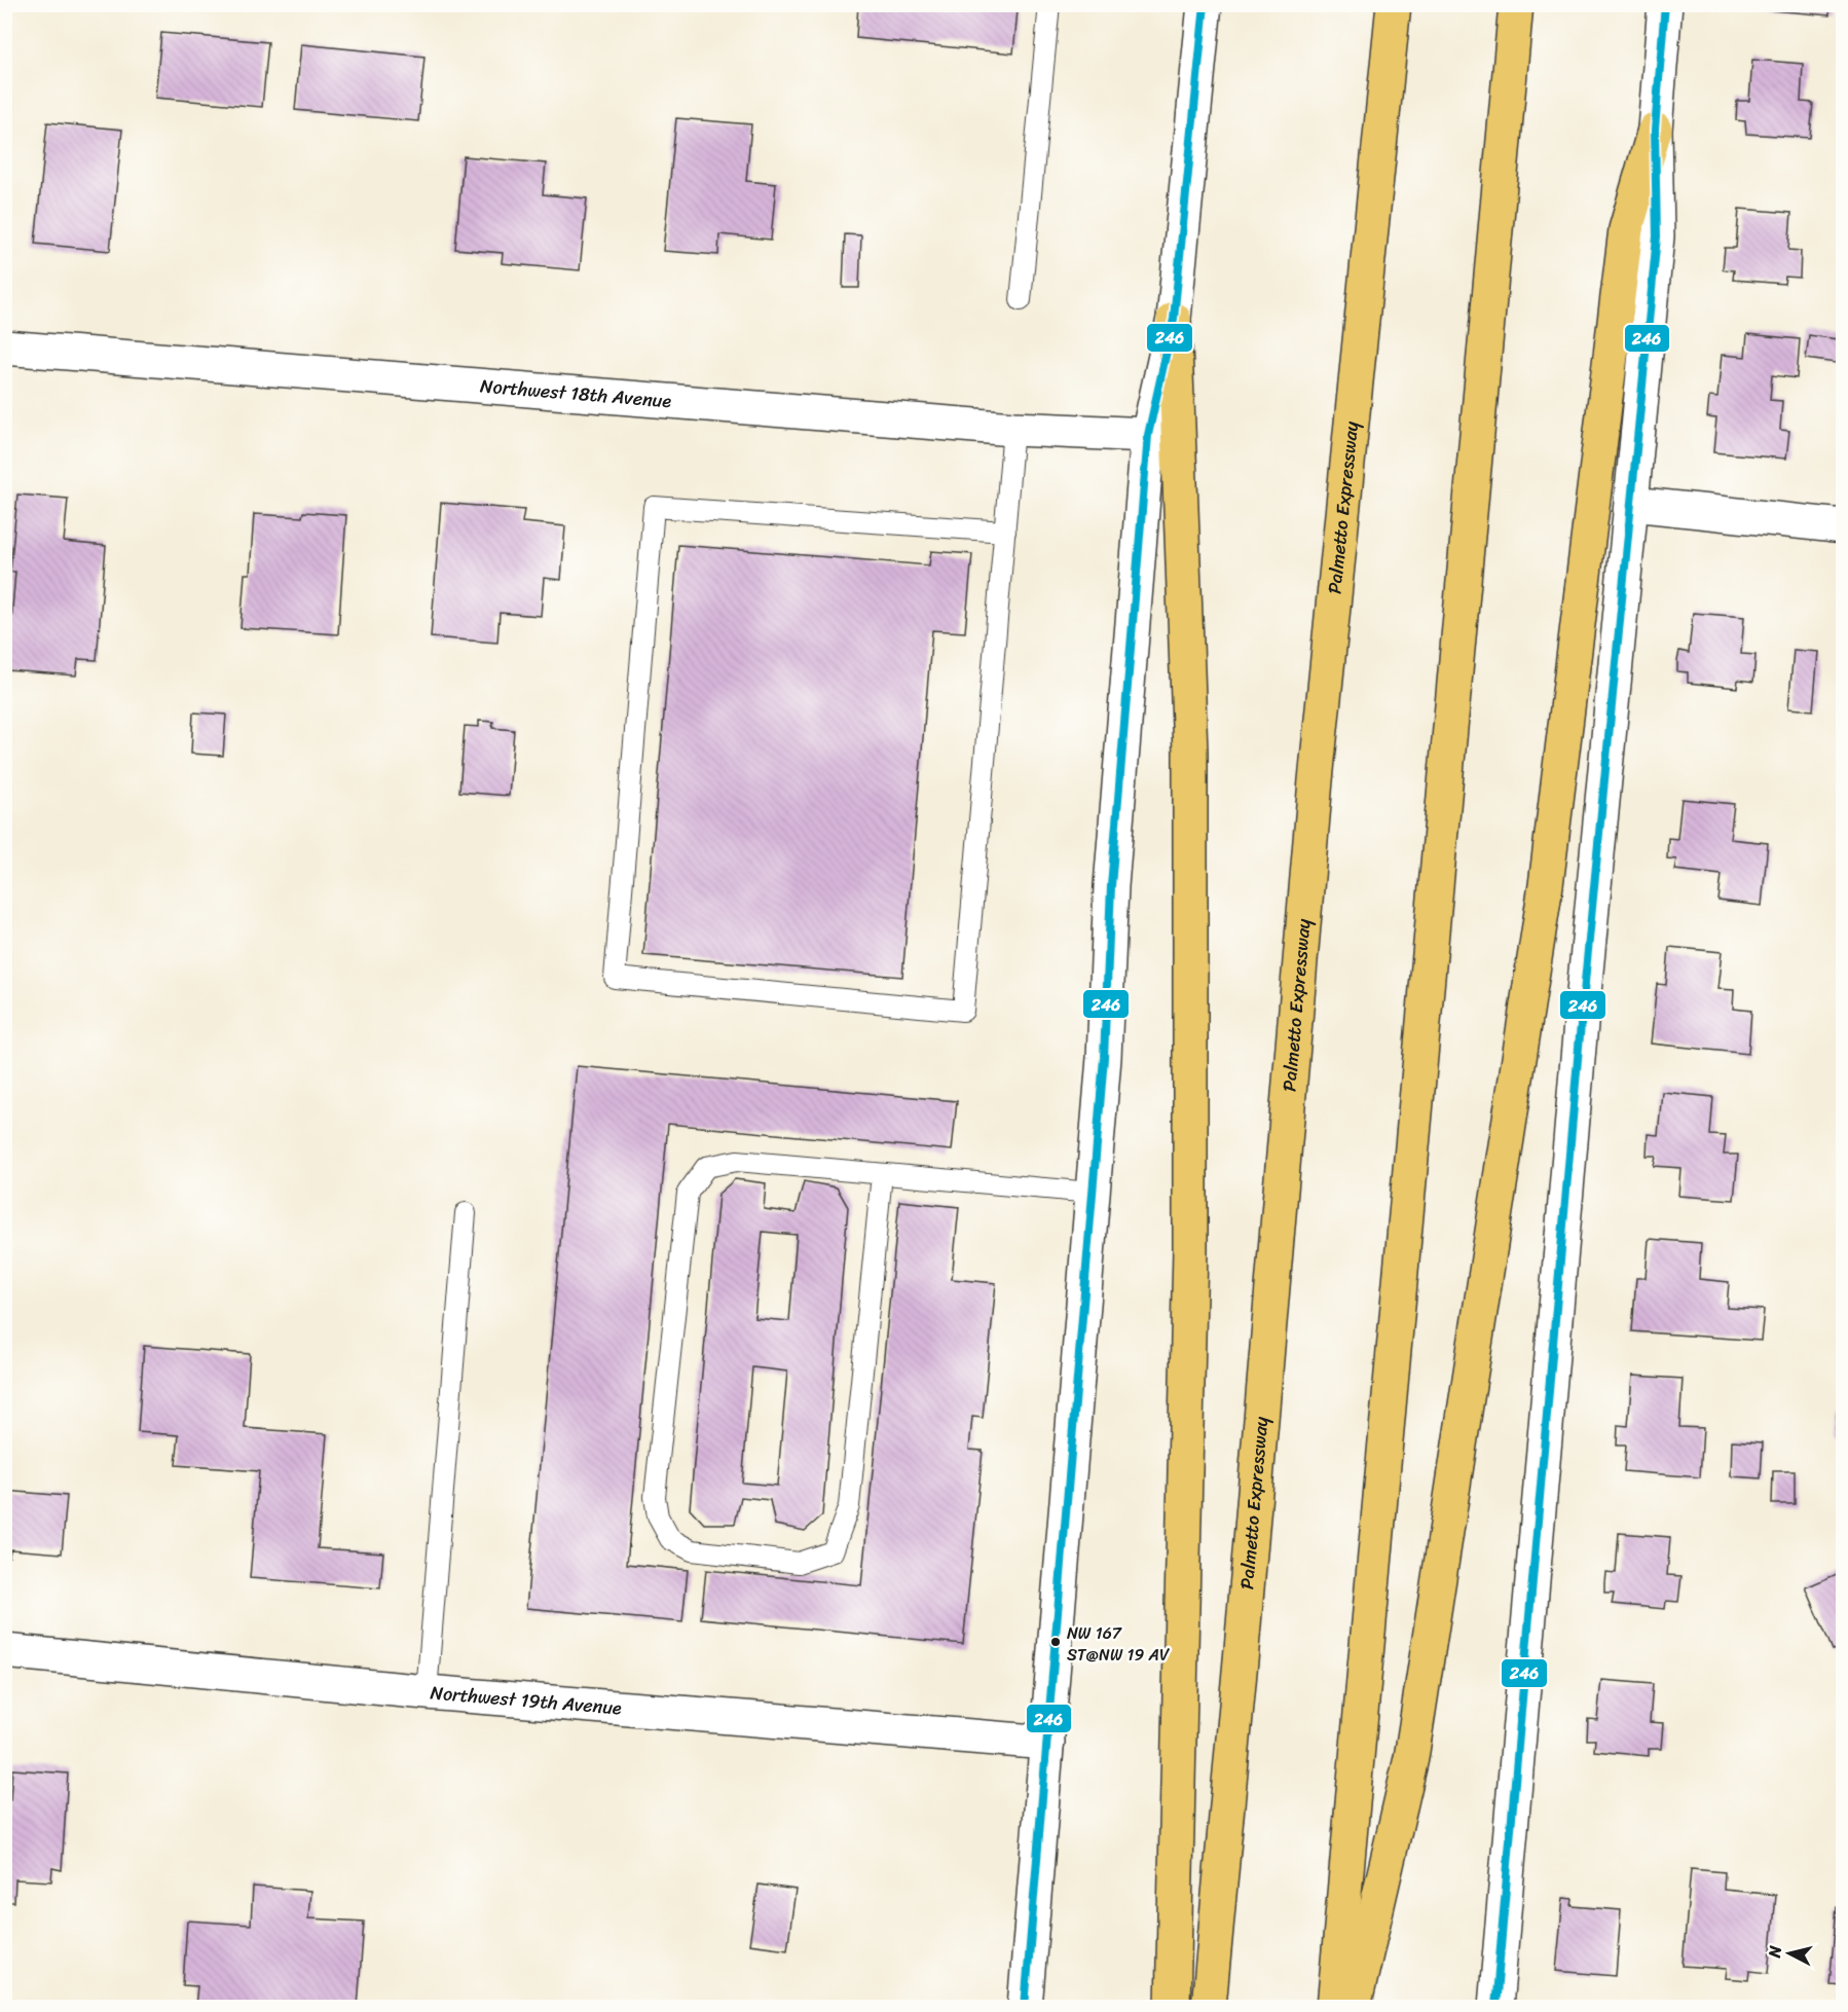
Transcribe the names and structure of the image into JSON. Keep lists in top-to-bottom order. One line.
{"streets":{"highway":["Palmetto Expressway"],"street":["Northwest 18th Avenue","Northwest 19th Avenue"]},"places":["NW 167 ST@NW 19 AV"],"lines":["transit line 246"],"north":"left"}
